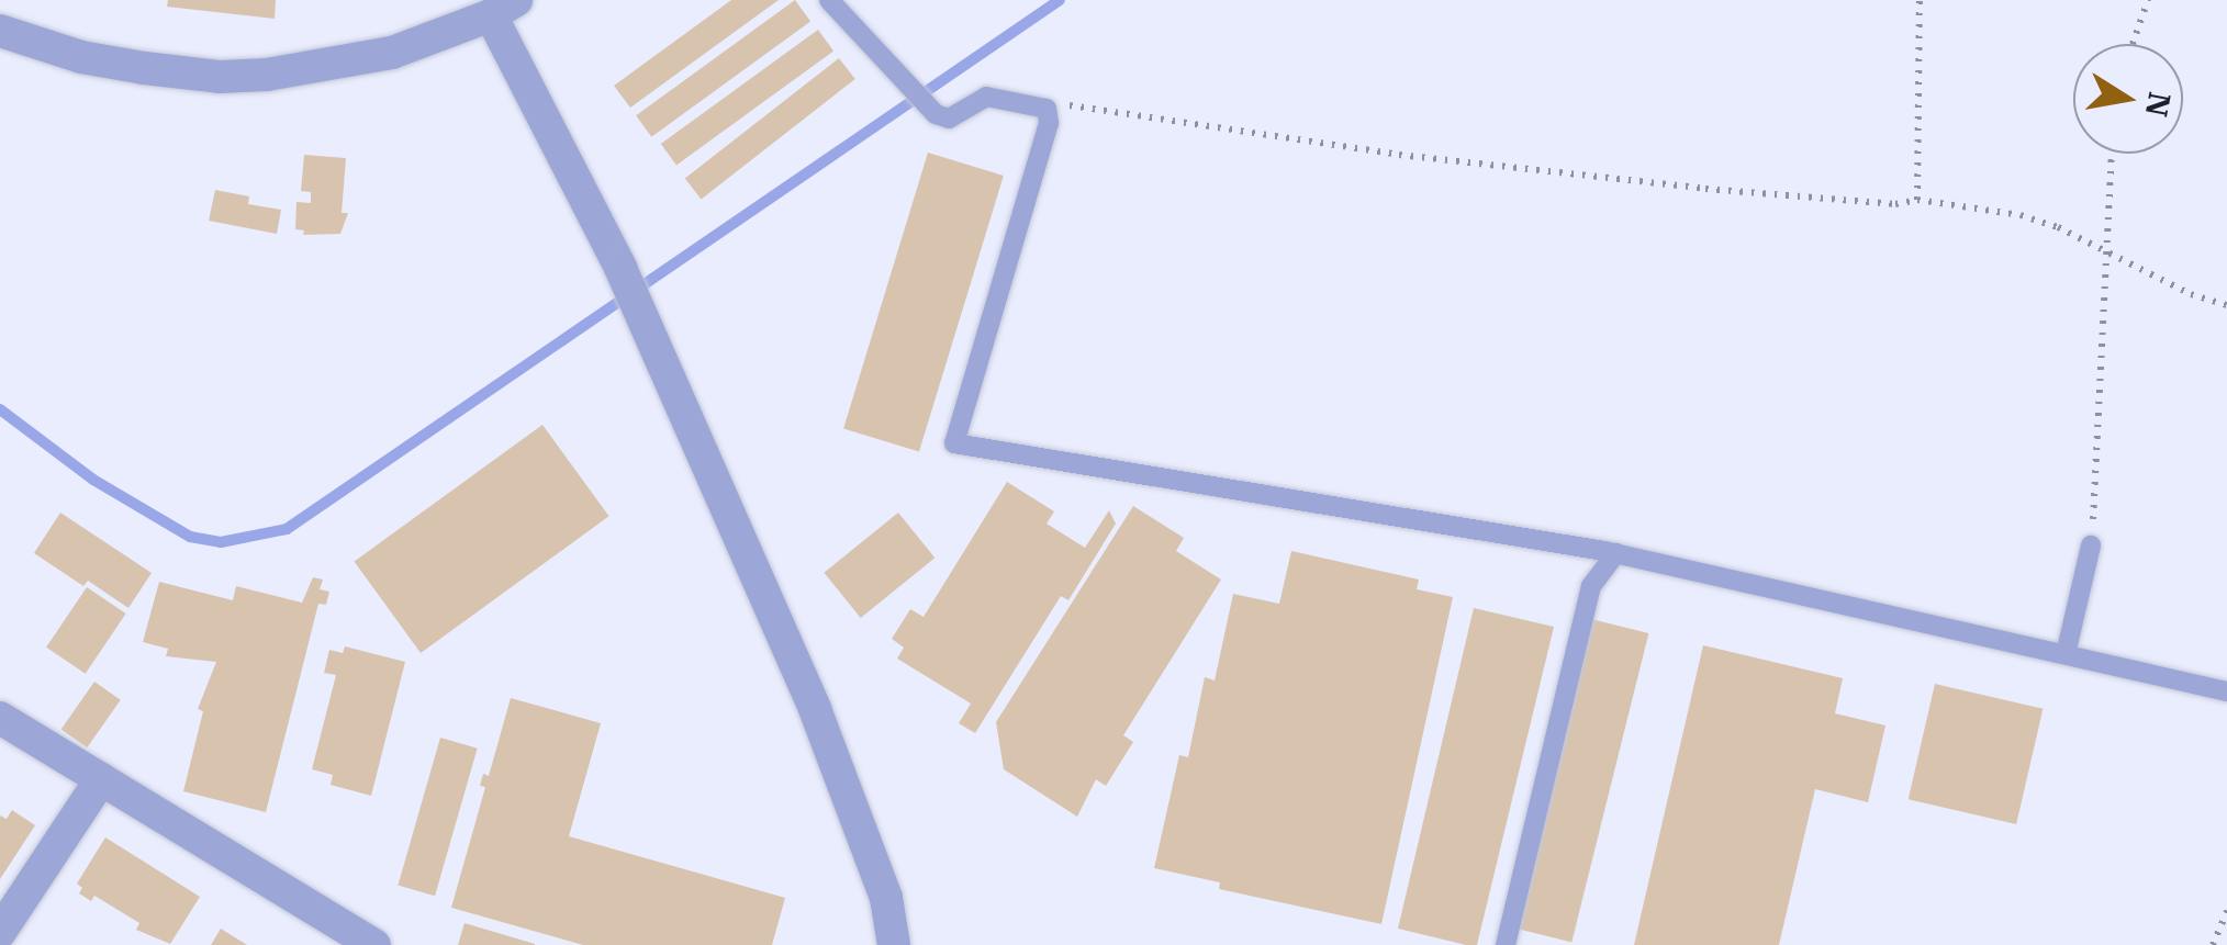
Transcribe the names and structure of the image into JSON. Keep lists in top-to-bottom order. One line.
{"north":"right"}
